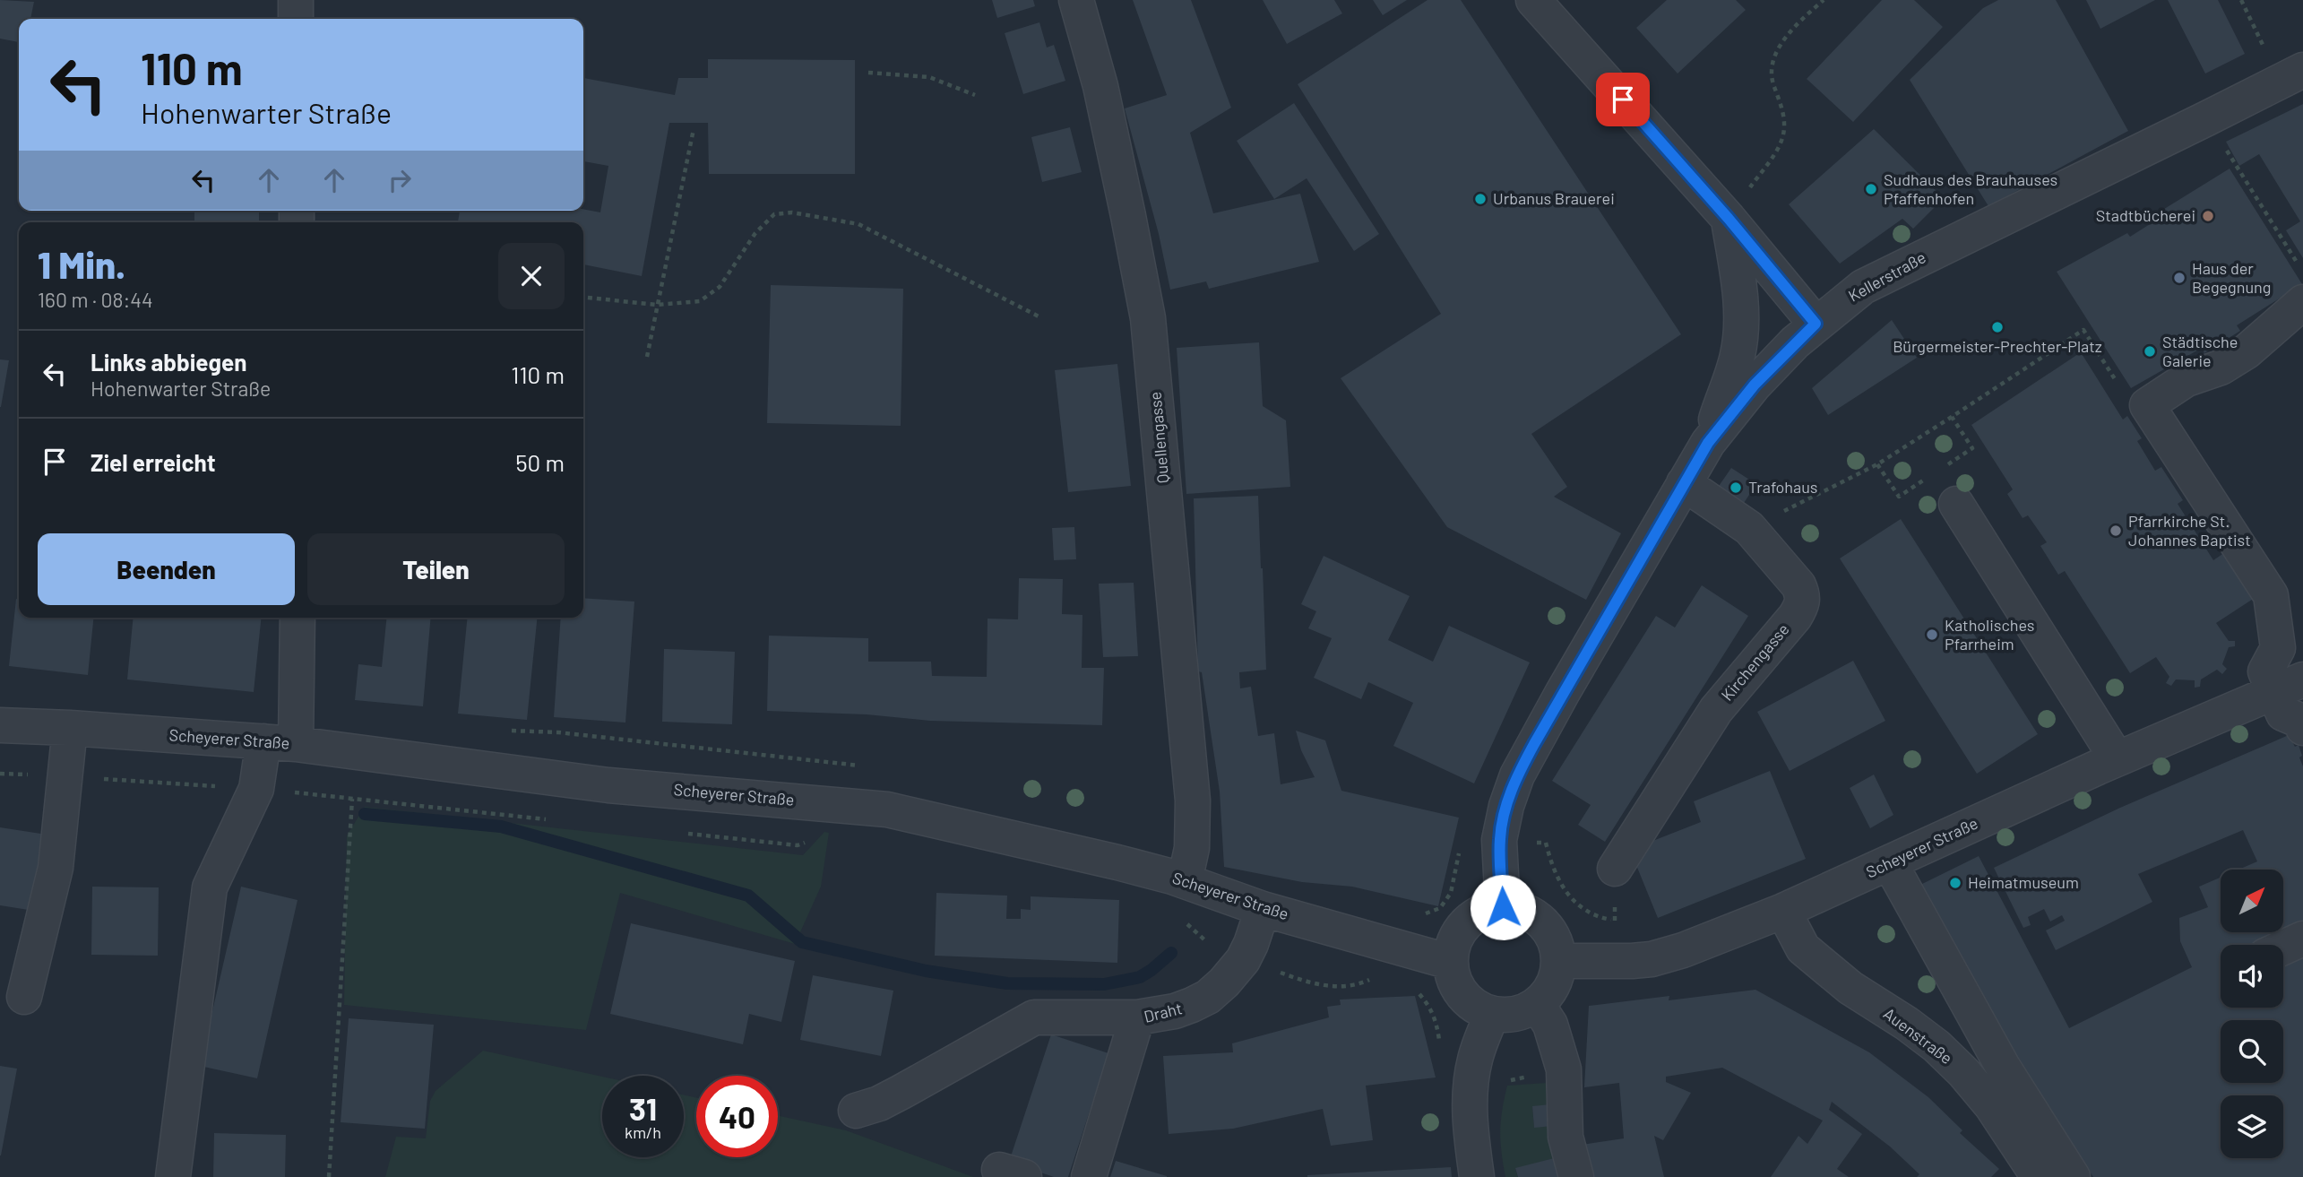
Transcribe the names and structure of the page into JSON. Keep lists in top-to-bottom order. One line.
{"streets":{"street":["Kellerstraße","Quellengasse","Kirchengasse","Scheyerer Straße","Draht","Auenstraße"]},"crossings":[["Kellerstraße","Kirchengasse"],["Kellerstraße","Scheyerer Straße"],["Quellengasse","Scheyerer Straße"],["Scheyerer Straße","Draht"],["Scheyerer Straße","Auenstraße"]],"places":["Sudhaus des Brauhauses Pfaffenhofen","Urbanus Brauerei","Stadtbücherei","Haus der Begegnung","Bürgermeister-Prechter-Platz","Städtische Galerie","Trafohaus","Pfarrkirche St. Johannes Baptist","Katholisches Pfarrheim","Heimatmuseum"],"north":"top right","page":{"turn":["110 m","Hohenwarter Straße"],"heading":["1 Min.","160 m · 08:44"],"list":[{"name":"Links abbiegen","note":"Hohenwarter Straße","value":"110 m"},{"name":"Ziel erreicht","value":"50 m"}],"buttons":["Beenden","Teilen"],"speed":"31 km/h","limit":"40"}}
